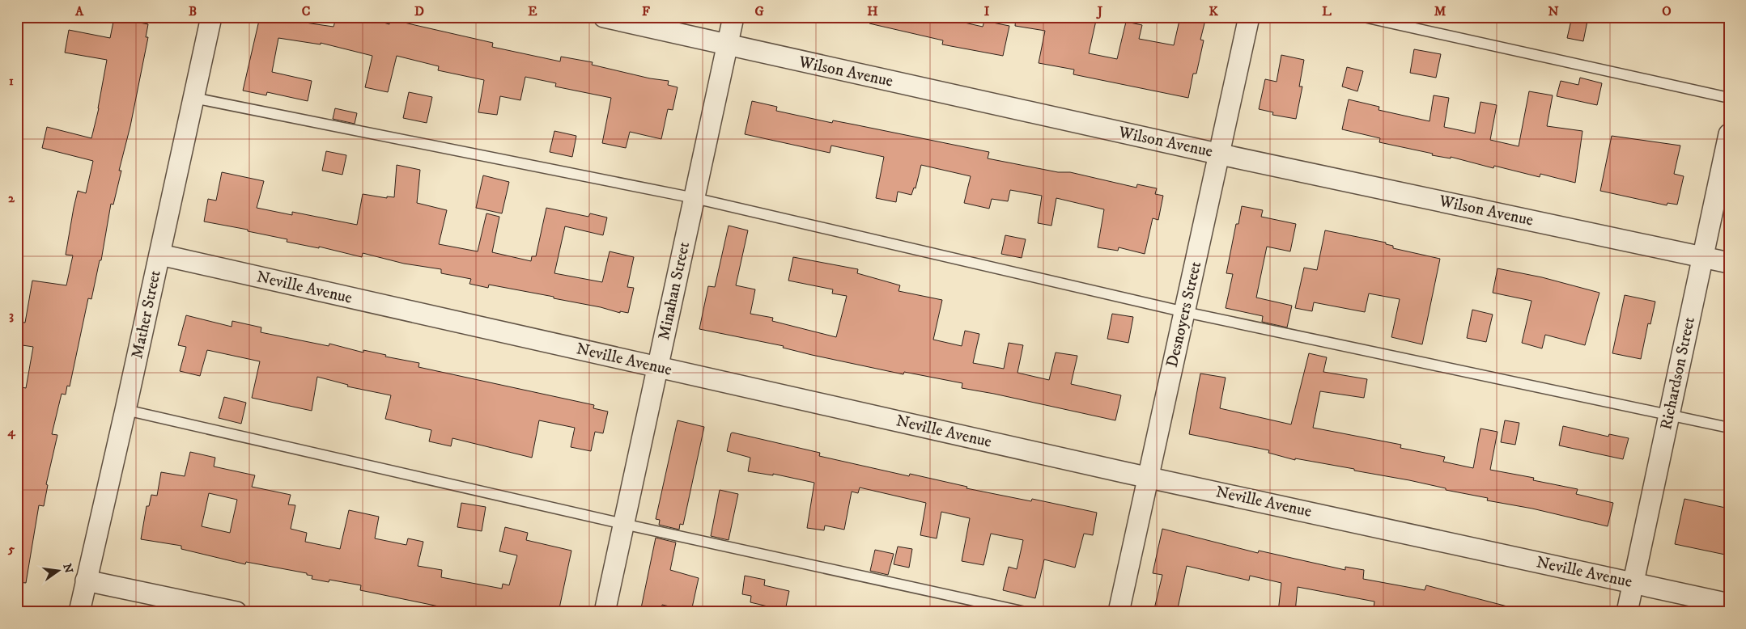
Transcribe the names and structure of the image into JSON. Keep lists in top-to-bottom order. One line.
{"streets":{"street":["Wilson Avenue","Neville Avenue","Minahan Street","Mather Street","Desnoyers Street","Richardson Street"]},"crossings":[["Wilson Avenue","Minahan Street"],["Wilson Avenue","Desnoyers Street"],["Wilson Avenue","Richardson Street"],["Neville Avenue","Minahan Street"],["Neville Avenue","Mather Street"],["Neville Avenue","Desnoyers Street"],["Neville Avenue","Richardson Street"]],"north":"right","grid":{"columns":["A","B","C","D","E","F","G","H","I","J","K","L","M","N","O"],"rows":["1","2","3","4","5"]}}
